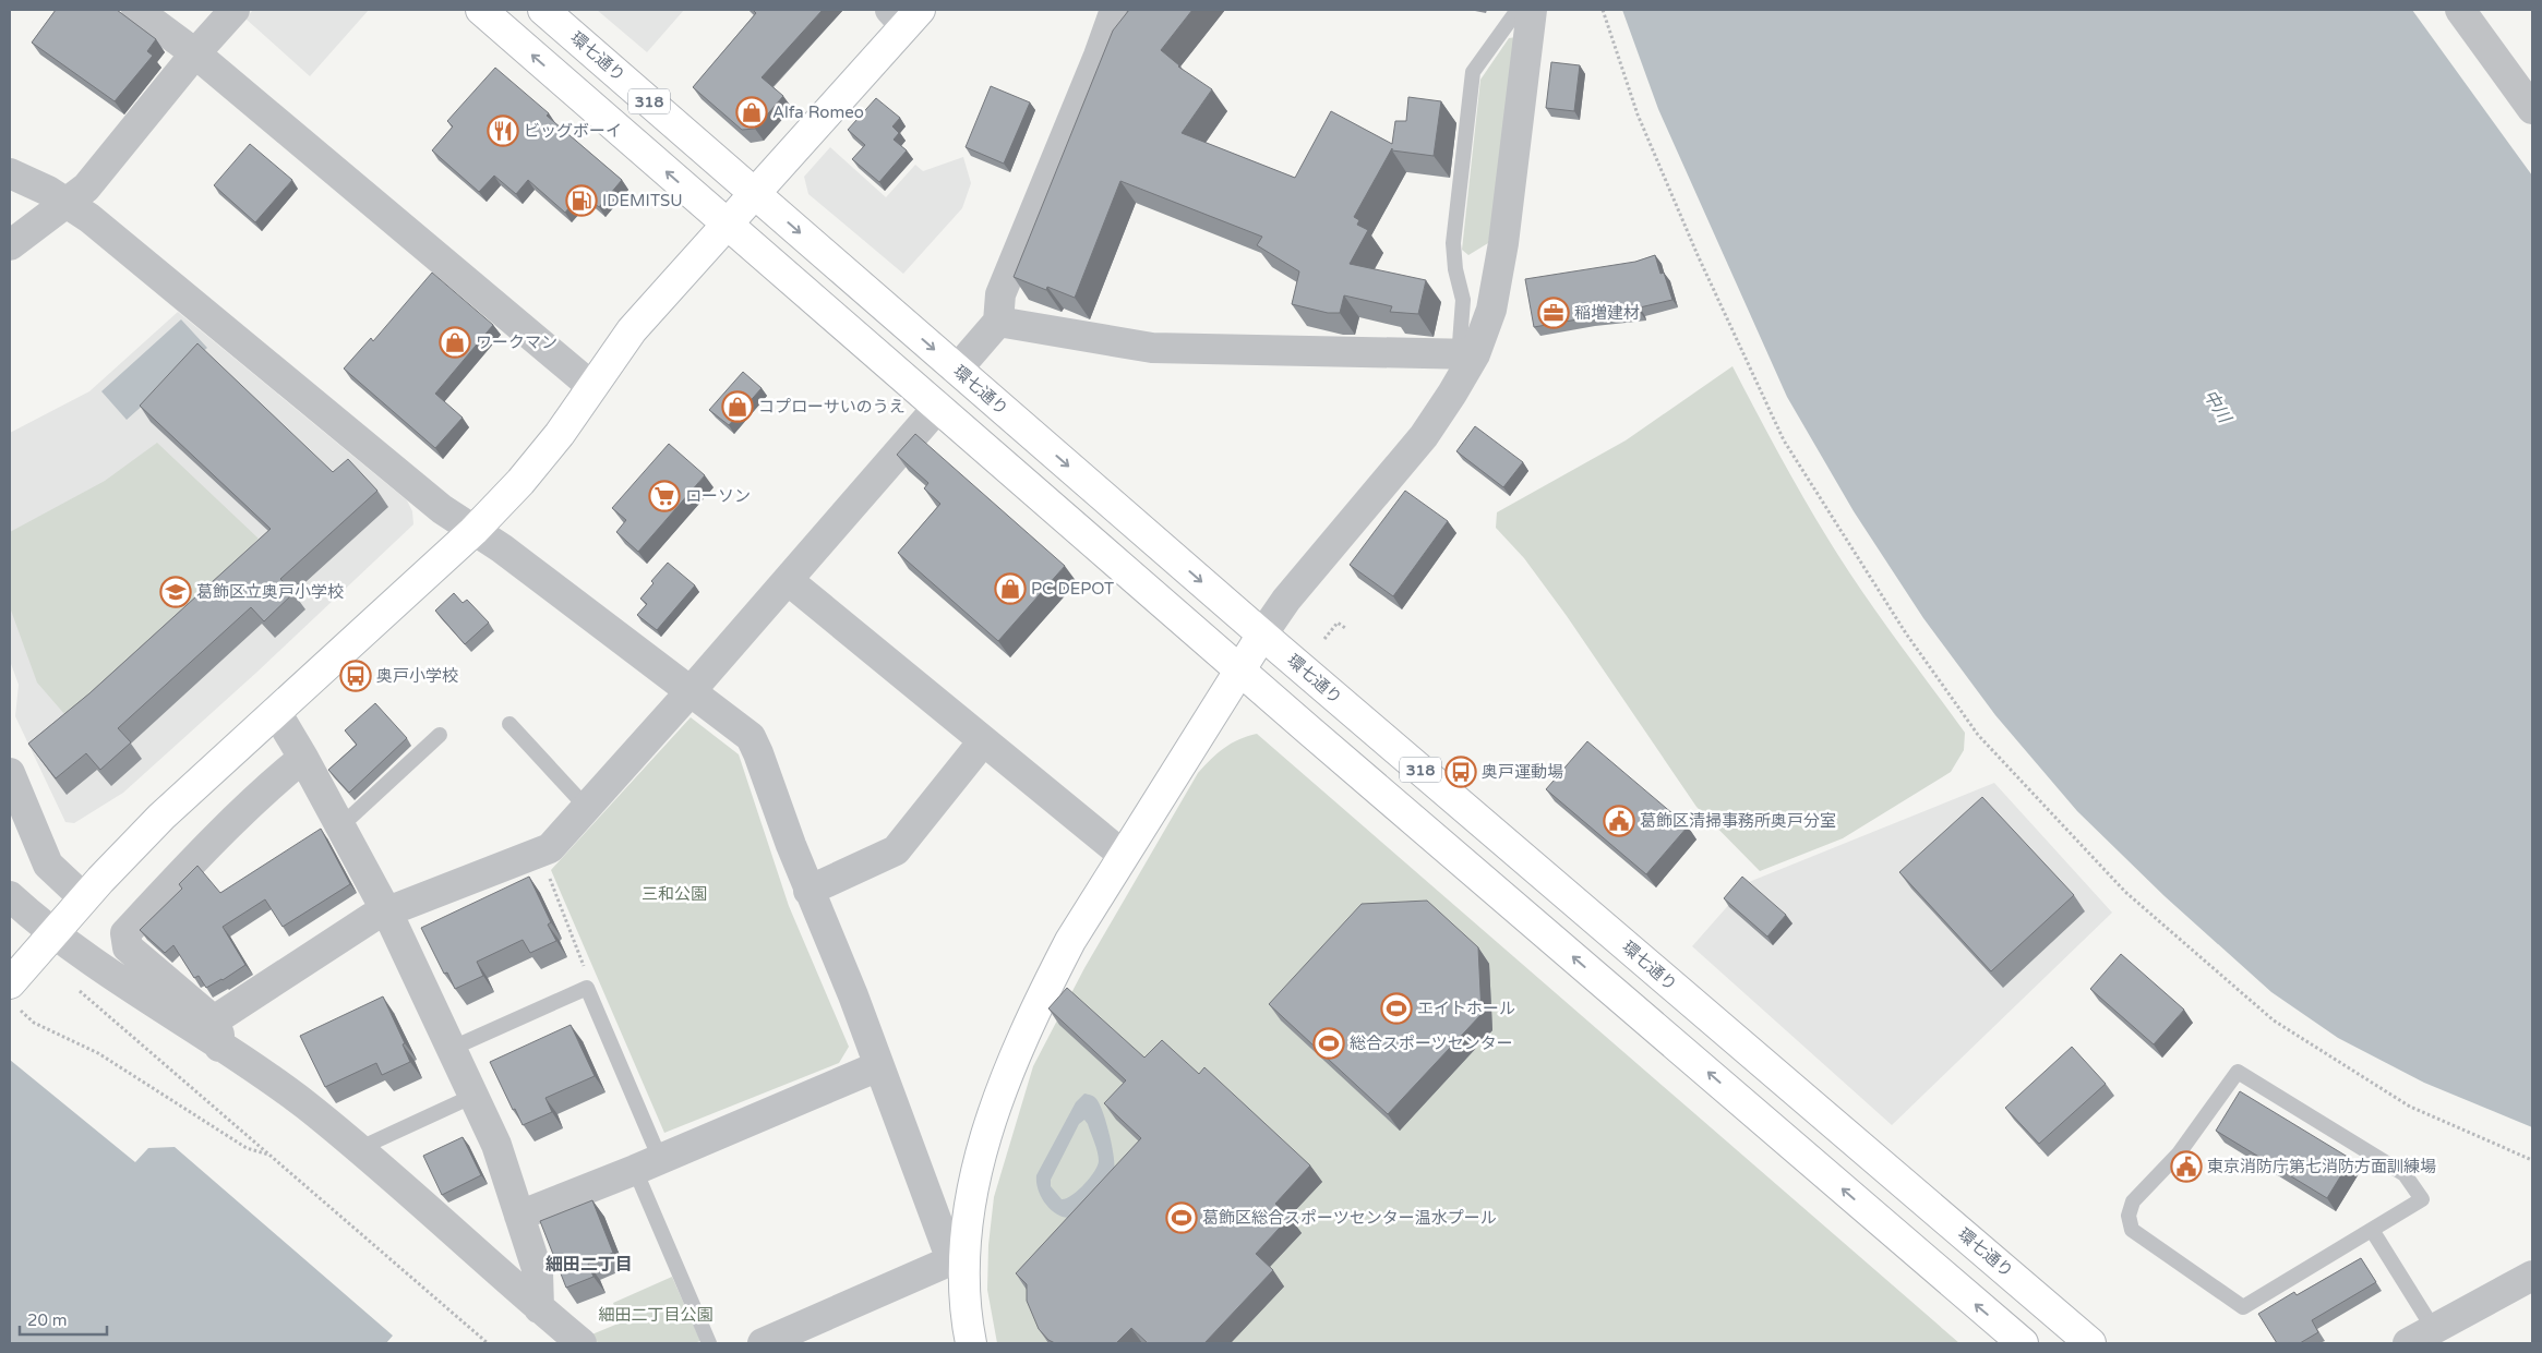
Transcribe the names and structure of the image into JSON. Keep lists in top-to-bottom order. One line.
{"streets":{"main road":["環七通り","318"]},"districts":["細田二丁目"],"water":["中川"],"parks":["三和公園","細田二丁目公園"],"places":{"shop":["Alfa Romeo","ワークマン","コプローサいのうえ","PC DEPOT"],"restaurant":["ビッグボーイ"],"fuel station":["IDEMITSU"],"office":["稲増建材"],"supermarket":["ローソン"],"school or university":["葛飾区立奥戸小学校"],"bus stop":["奥戸小学校","奥戸運動場"],"public building":["葛飾区清掃事務所奥戸分室","東京消防庁第七消防方面訓練場"],"sports":["エイトホール","総合スポーツセンター","葛飾区総合スポーツセンター温水プール"]},"scale_bar":"20 m"}
